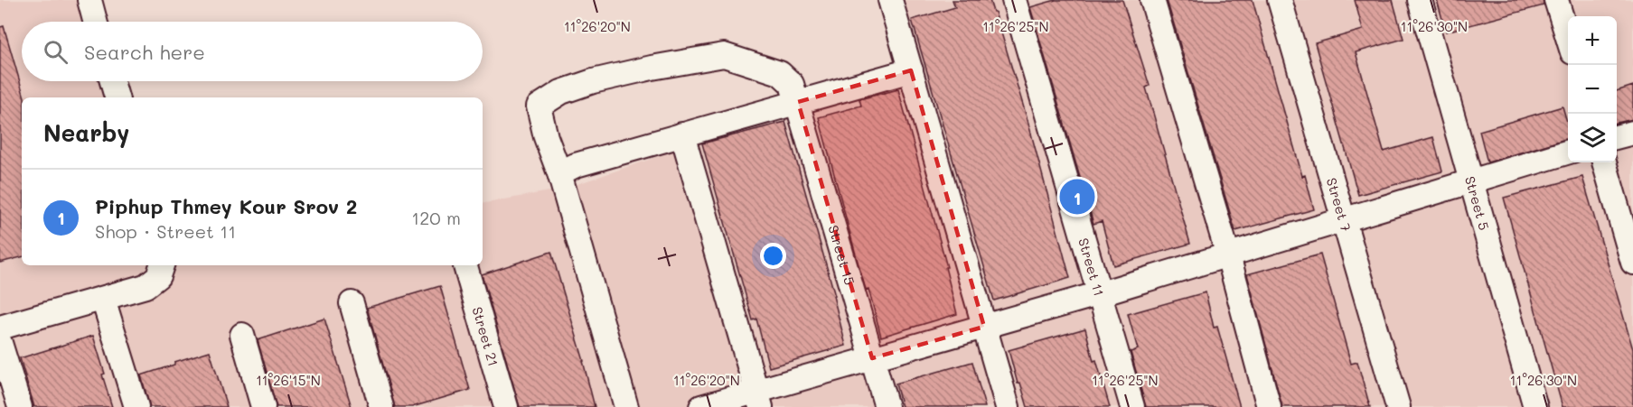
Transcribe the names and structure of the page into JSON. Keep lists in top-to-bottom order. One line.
{"streets":{"street":["Street 7","Street 5","Street 15","Street 11","Street 21"]},"page":{"map_buttons":["+","−"],"search":"Search here","heading":"Nearby","list":[{"mark":"1","name":"Piphup Thmey Kour Srov 2","note":"Shop · Street 11","value":"120 m"}],"pins":"1"},"coordinates":["11°26'20\"N","11°26'25\"N","11°26'30\"N","11°26'15\"N"]}
